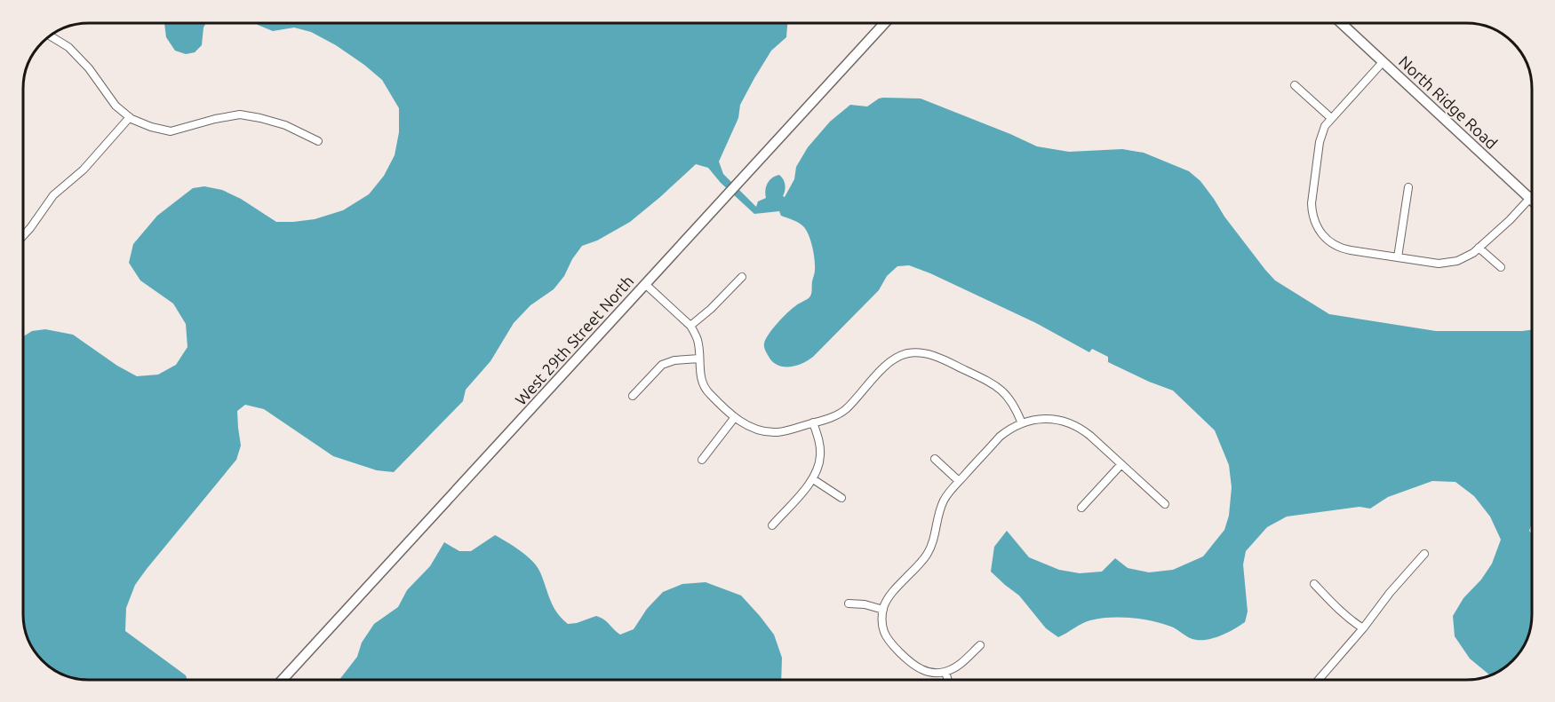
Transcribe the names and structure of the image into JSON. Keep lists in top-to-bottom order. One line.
{"streets":{"main road":["North Ridge Road","West 29th Street North"]}}
